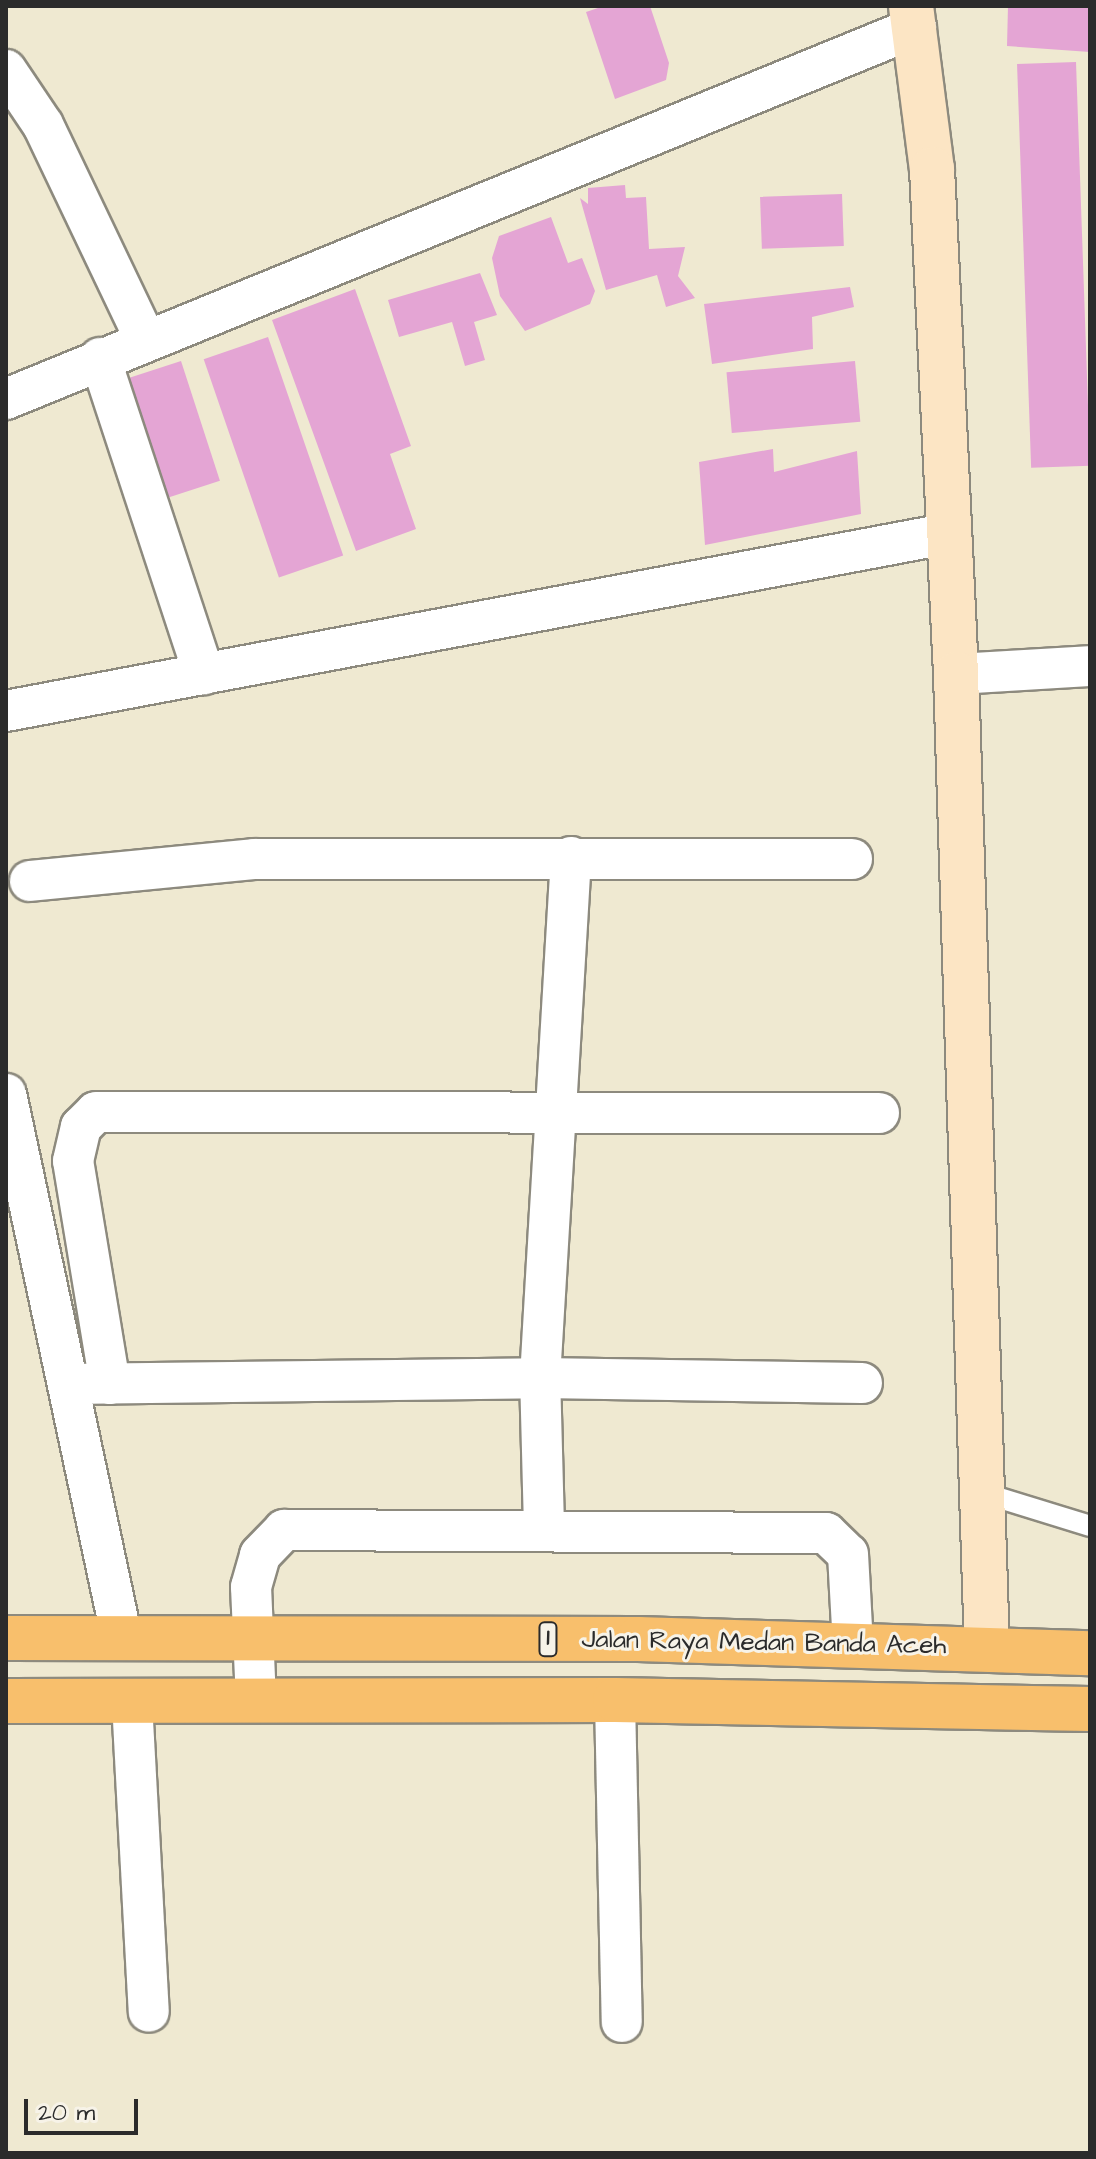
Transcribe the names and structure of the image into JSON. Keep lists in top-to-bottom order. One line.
{"streets":{"highway":["1","Jalan Raya Medan Banda Aceh"]},"scale_bar":"20 m"}
